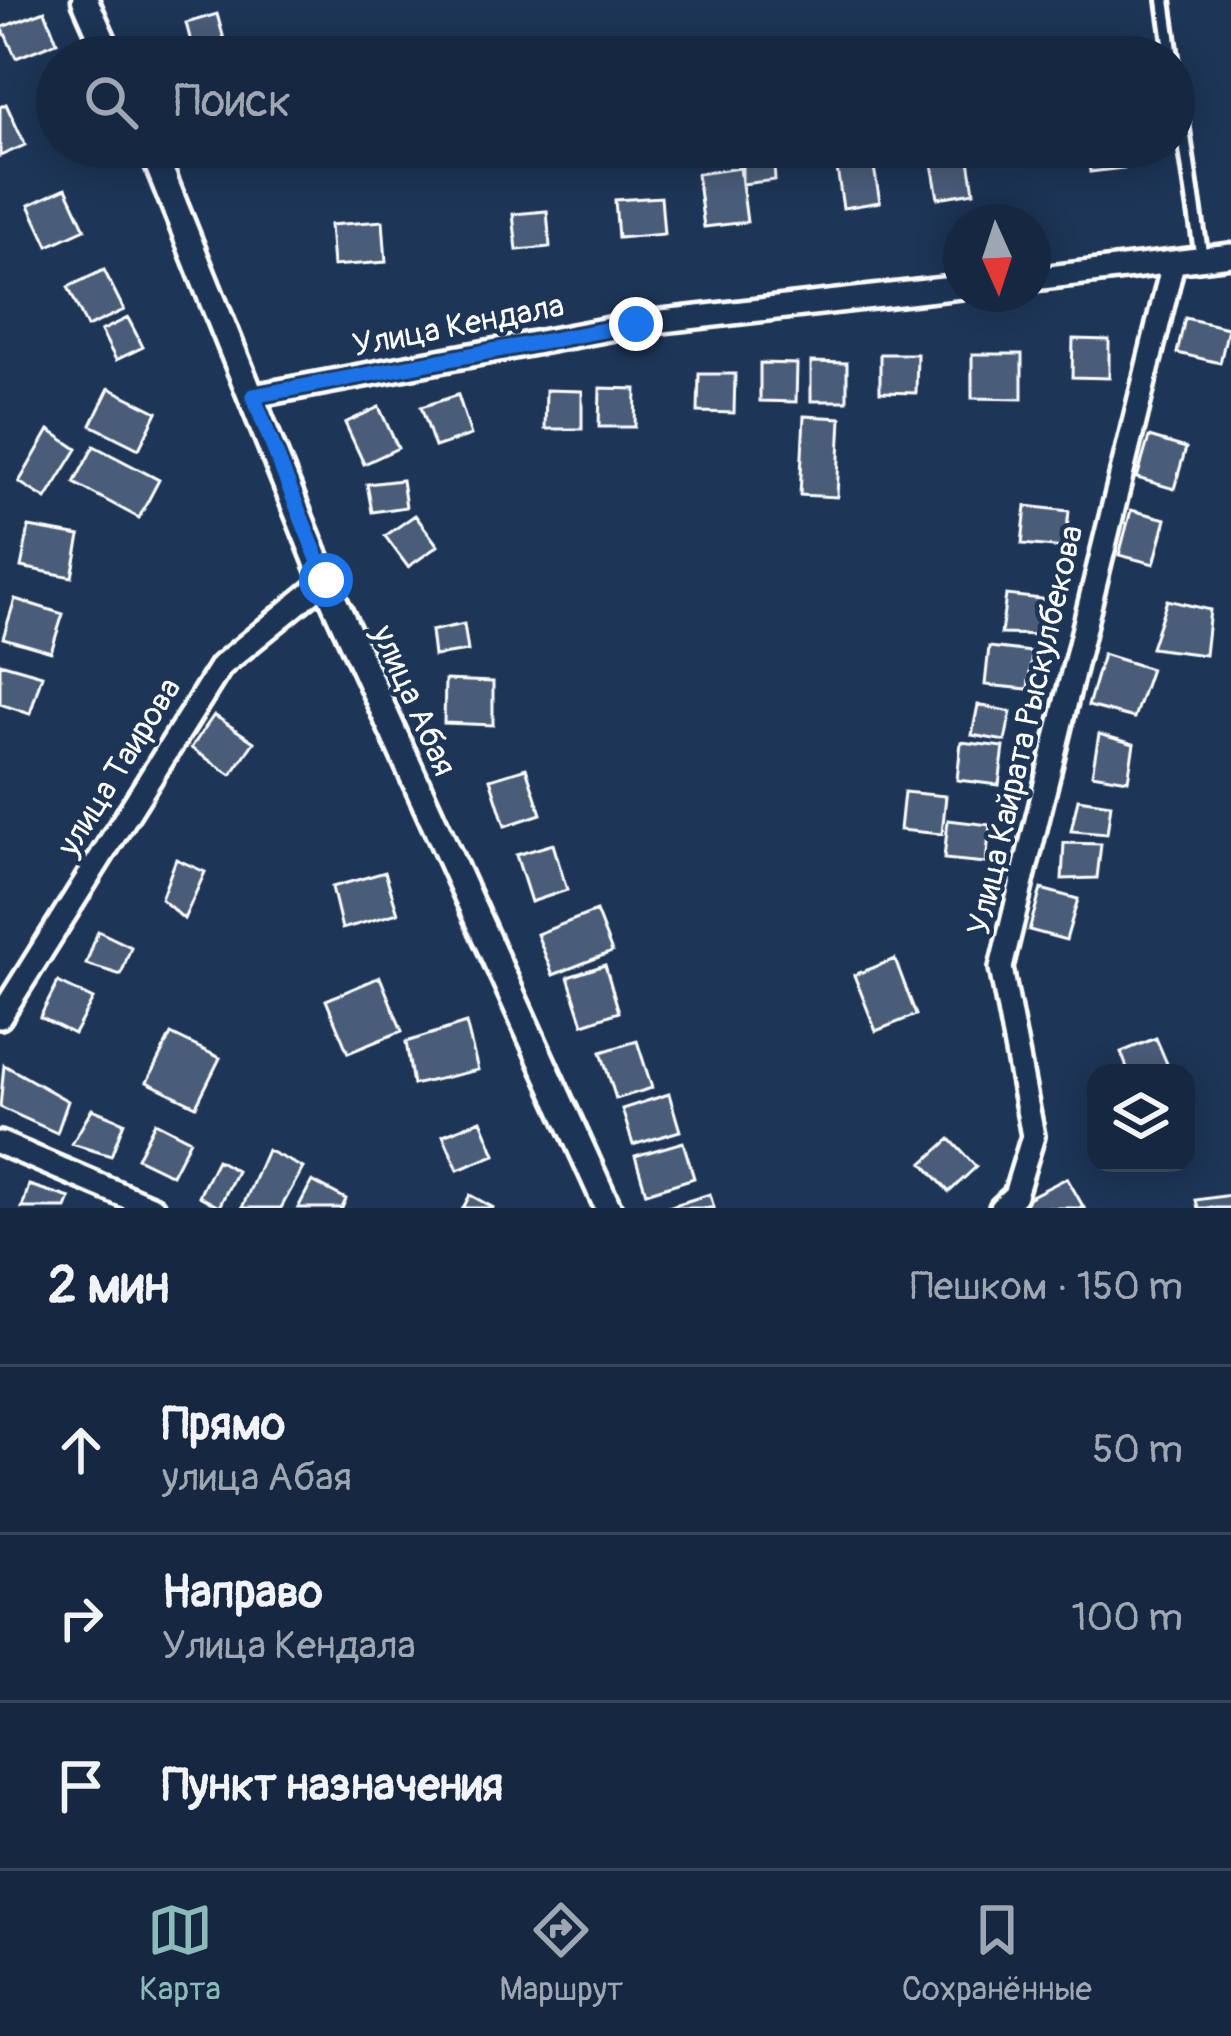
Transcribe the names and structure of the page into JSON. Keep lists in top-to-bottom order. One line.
{"streets":{"street":["Улица Кендала","улица Абая","Улица Кайрата Рыскулбекова","улица Таирова"]},"crossings":[["Улица Кендала","улица Абая"],["улица Абая","улица Таирова"]],"north":"bottom","page":{"search":"Поиск","heading":["2 мин","Пешком · 150 m"],"list":[["Прямо","улица Абая","50 m"],["Направо","Улица Кендала","100 m"],"Пункт назначения"],"nav":["Карта","Маршрут","Сохранённые"]}}
